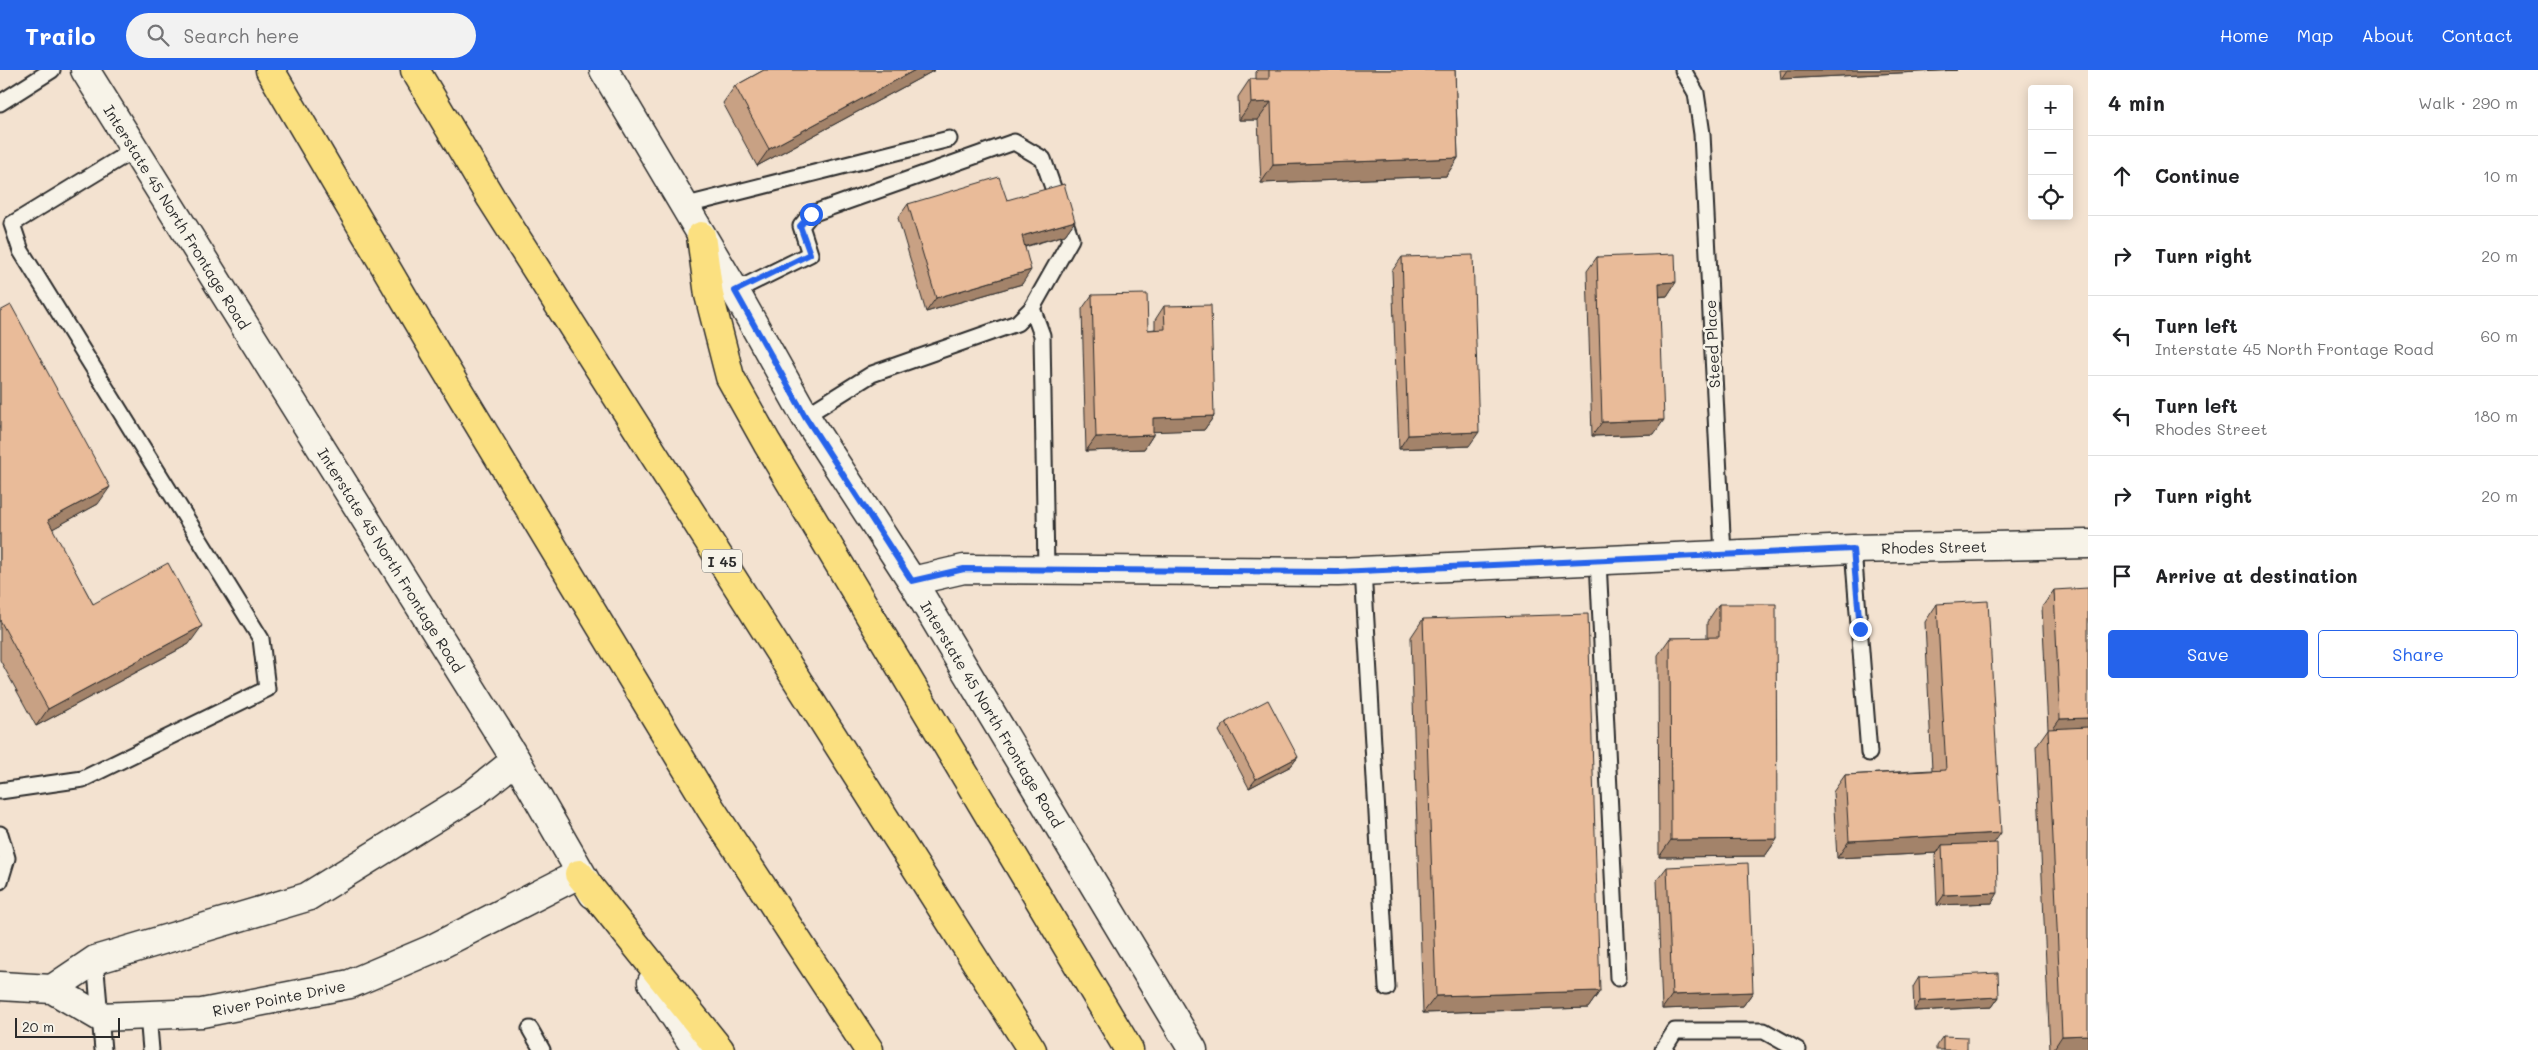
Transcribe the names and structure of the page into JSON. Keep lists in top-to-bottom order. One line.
{"streets":{"highway":["I 45"],"street":["Interstate 45 North Frontage Road","Rhodes Street","River Pointe Drive"],"lane":["Steed Place"]},"crossings":[["Interstate 45 North Frontage Road","Rhodes Street"],["Interstate 45 North Frontage Road","River Pointe Drive"],["Steed Place","Rhodes Street"]],"scale_bar":"20 m","page":{"header":"Trailo","search":"Search here","nav":["Home","Map","About","Contact"],"heading":["4 min","Walk · 290 m"],"map_buttons":["+","−"],"list":[["Continue","10 m"],["Turn right","20 m"],["Turn left","Interstate 45 North Frontage Road","60 m"],["Turn left","Rhodes Street","180 m"],["Turn right","20 m"],"Arrive at destination"],"buttons":["Save","Share"],"scale":"20 m"}}
